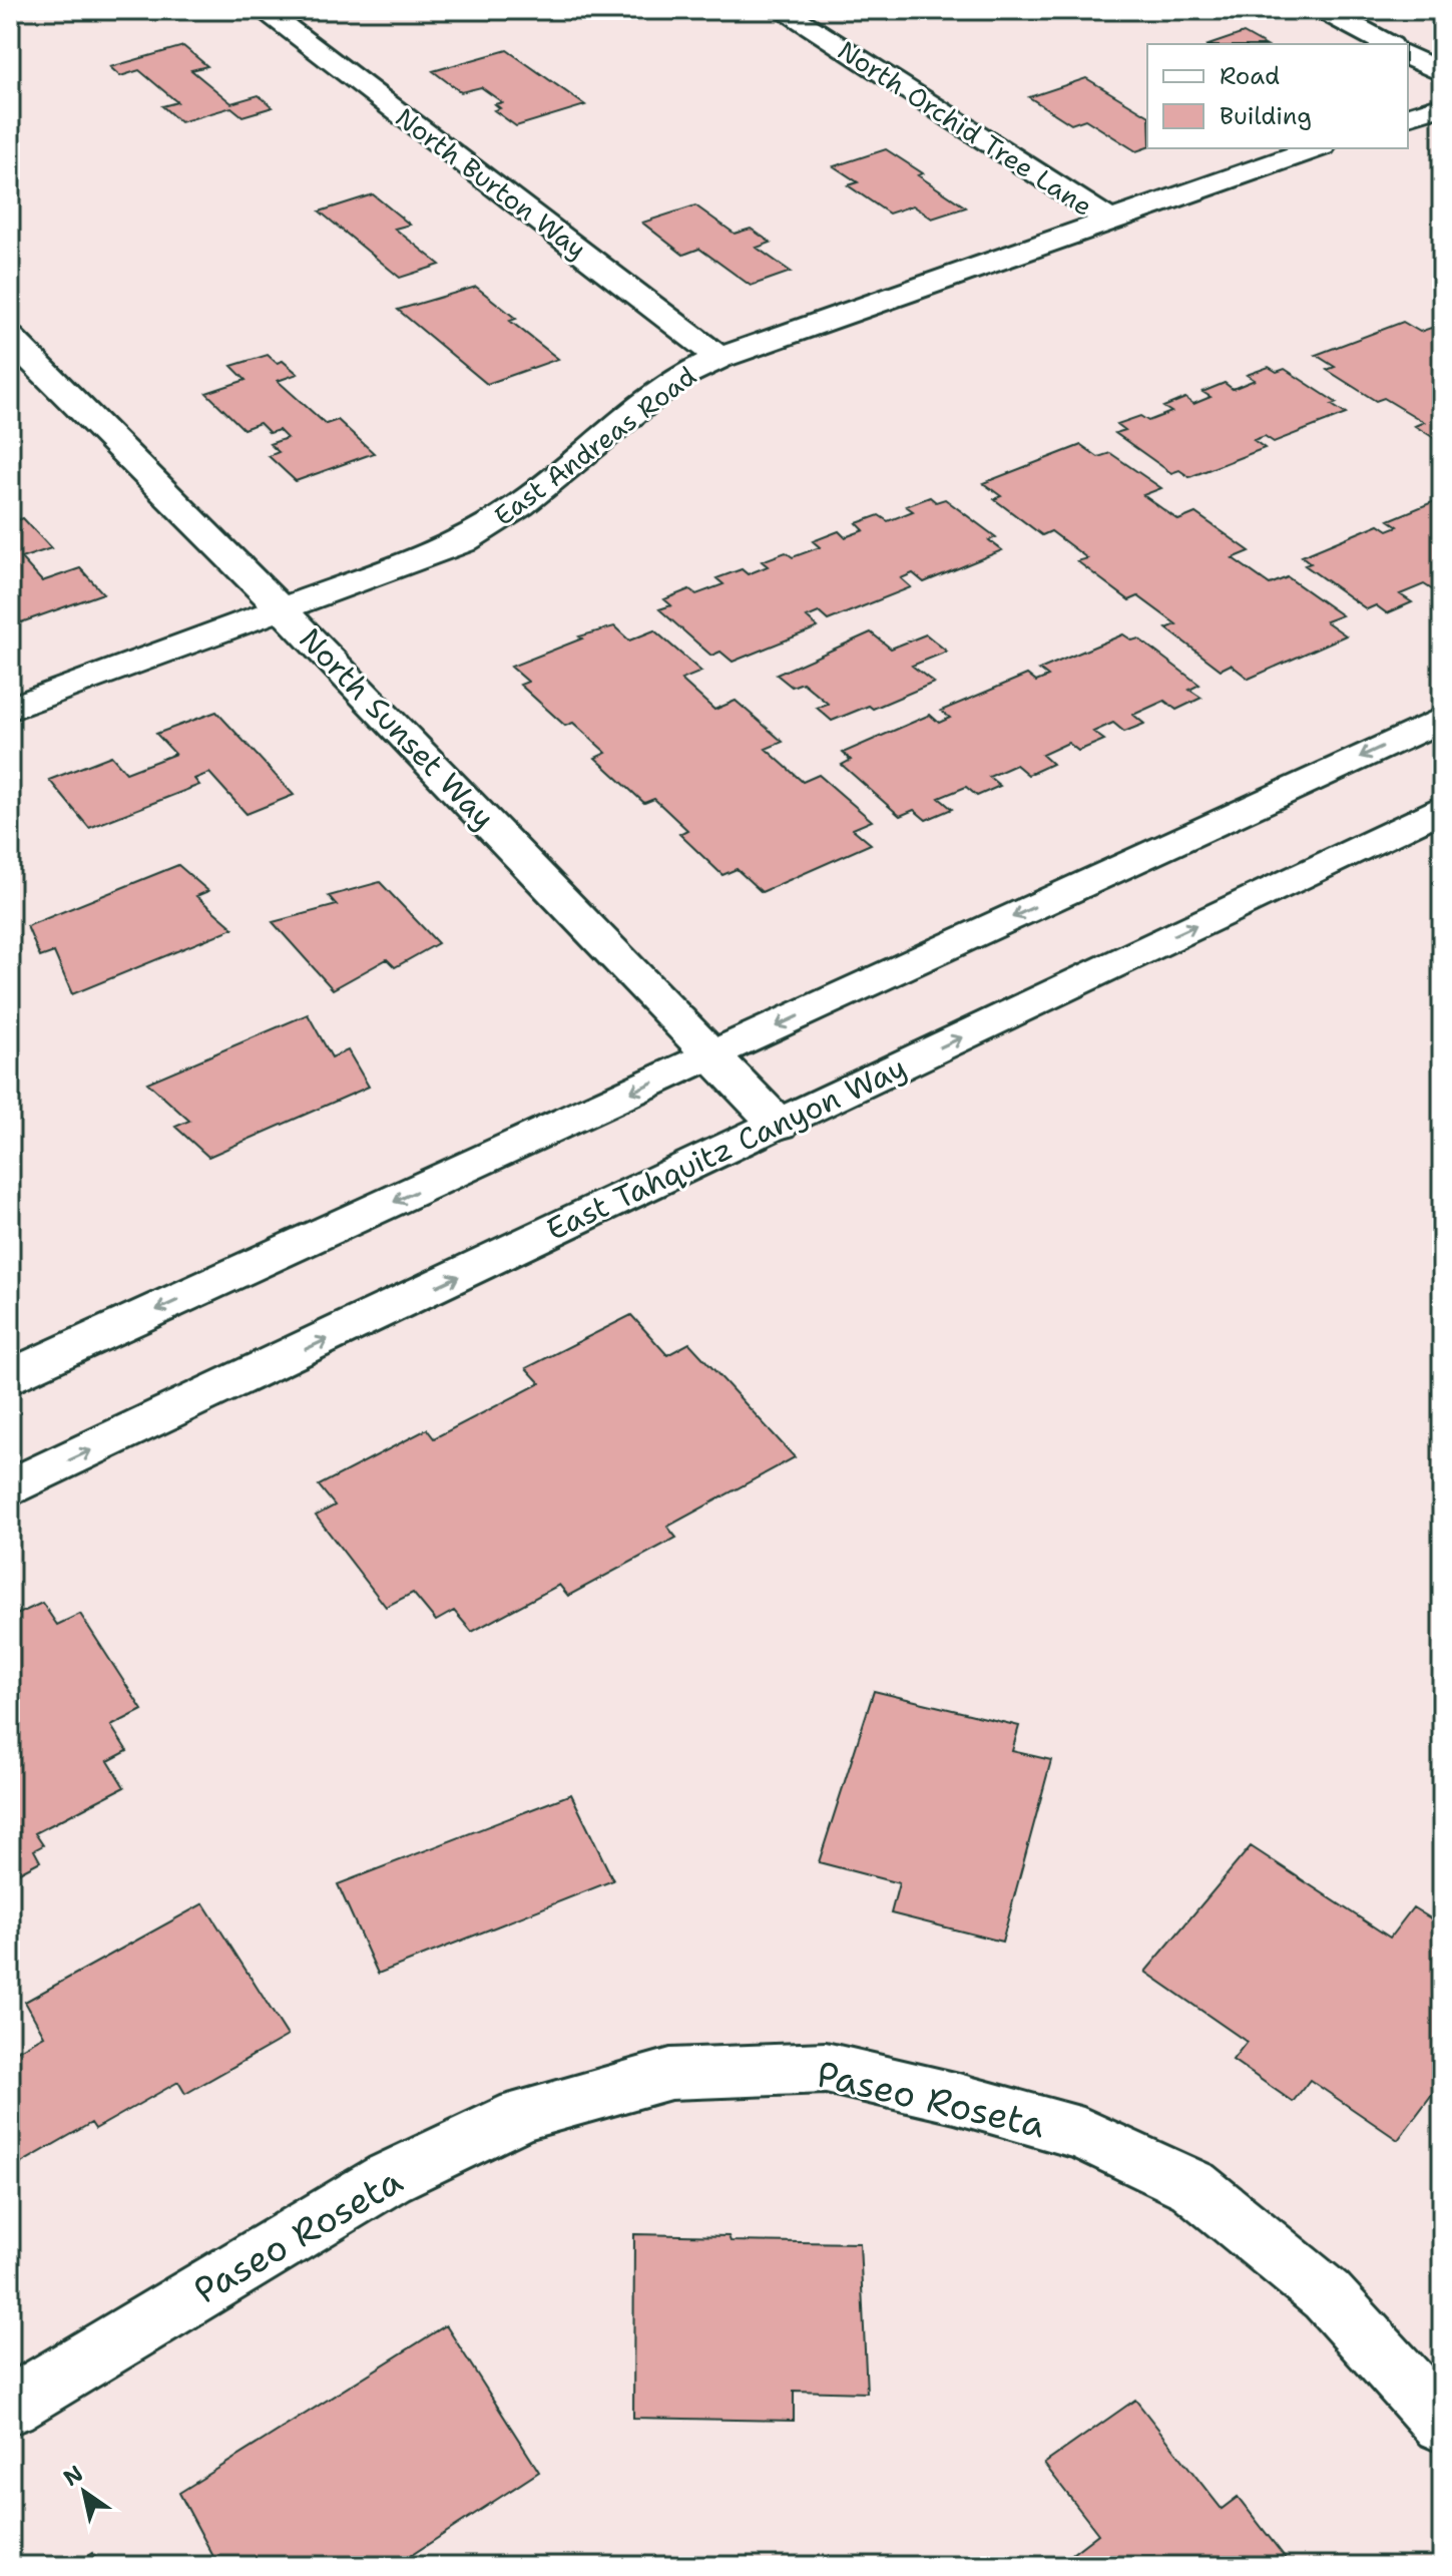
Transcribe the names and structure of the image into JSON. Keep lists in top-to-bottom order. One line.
{"streets":{"street":["North Orchid Tree Lane","North Burton Way","East Andreas Road","North Sunset Way","East Tahquitz Canyon Way","Paseo Roseta"]},"crossings":[["North Orchid Tree Lane","East Andreas Road"],["North Burton Way","East Andreas Road"],["East Andreas Road","North Sunset Way"],["North Sunset Way","East Tahquitz Canyon Way"]],"legend":["Road","Building"],"north":"top left"}
